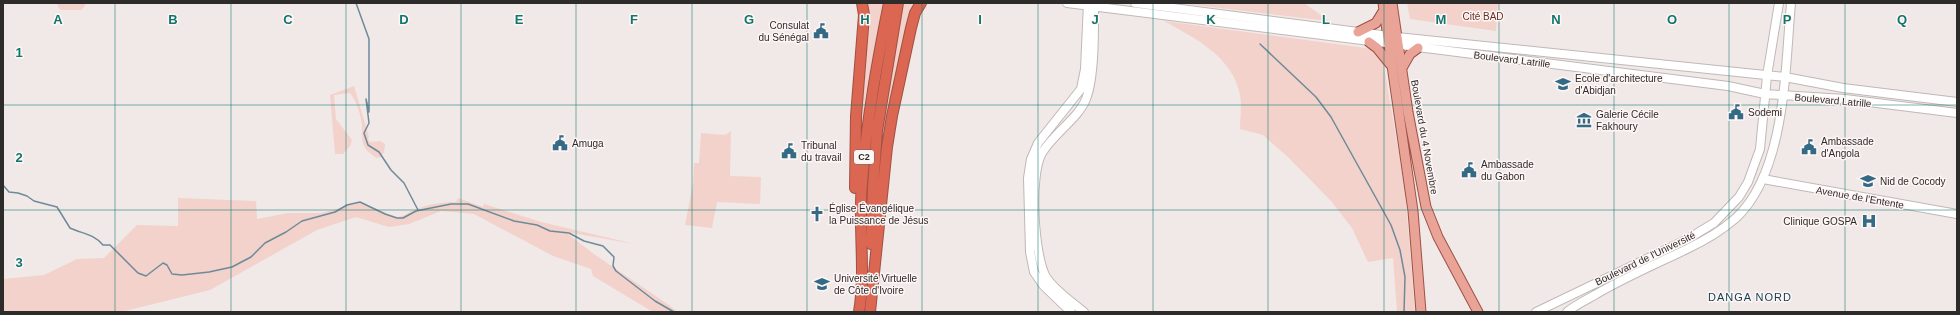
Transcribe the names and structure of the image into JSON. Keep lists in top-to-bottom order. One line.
{"streets":{"highway":["C2"],"main road":["Boulevard Latrille","Boulevard du 4 Novembre","Avenue de l'Entente","Boulevard de l'Université"]},"crossings":[["Boulevard Latrille","Boulevard du 4 Novembre"],["Boulevard Latrille","Boulevard de l'Université"],["Avenue de l'Entente","Boulevard de l'Université"]],"districts":["DANGA NORD"],"parks":["Cité BAD"],"places":{"public building":["Consulat du Sénégal","Sodemi","Amuga","Ambassade d'Angola","Tribunal du travail","Ambassade du Gabon"],"school or university":["Ecole d'architecture d'Abidjan","Nid de Cocody","Université Virtuelle de Côte d'Ivoire"],"museum":["Galerie Cécile Fakhoury"],"church":["Église Évangélique la Puissance de Jésus"],"hospital":["Clinique GOSPA"]},"grid":{"columns":["A","B","C","D","E","F","G","H","I","J","K","L","M","N","O","P","Q"],"rows":["1","2","3"]}}
